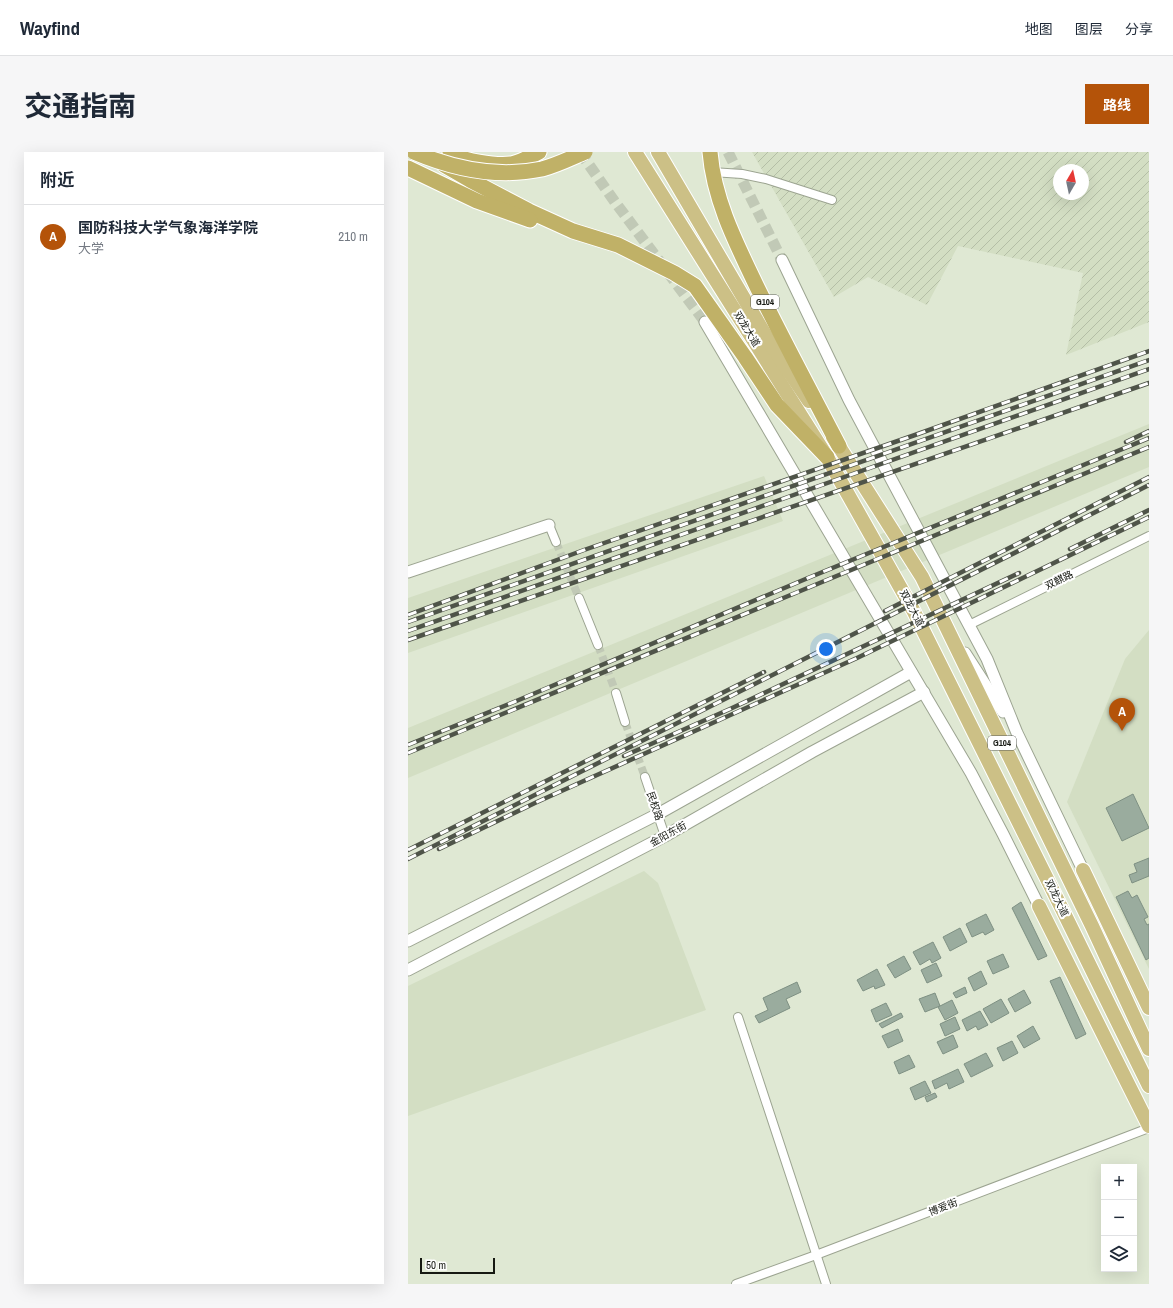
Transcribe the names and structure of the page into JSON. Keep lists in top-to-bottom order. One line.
{"streets":{"highway":["G104","双龙大道"],"street":["双麒路","民权路","金阳东街","博爱街"]},"crossings":[["G104","双龙大道"],["双龙大道","博爱街"],["民权路","金阳东街"]],"scale_bar":"50 m","north":"top","page":{"header":"Wayfind","nav":["地图","图层","分享"],"title":"交通指南","buttons":"路线","heading":"附近","list":[{"mark":"A","name":"国防科技大学气象海洋学院","note":"大学","value":"210 m"}],"pins":"A","map_buttons":["+","−"],"scale":"50 m"}}
